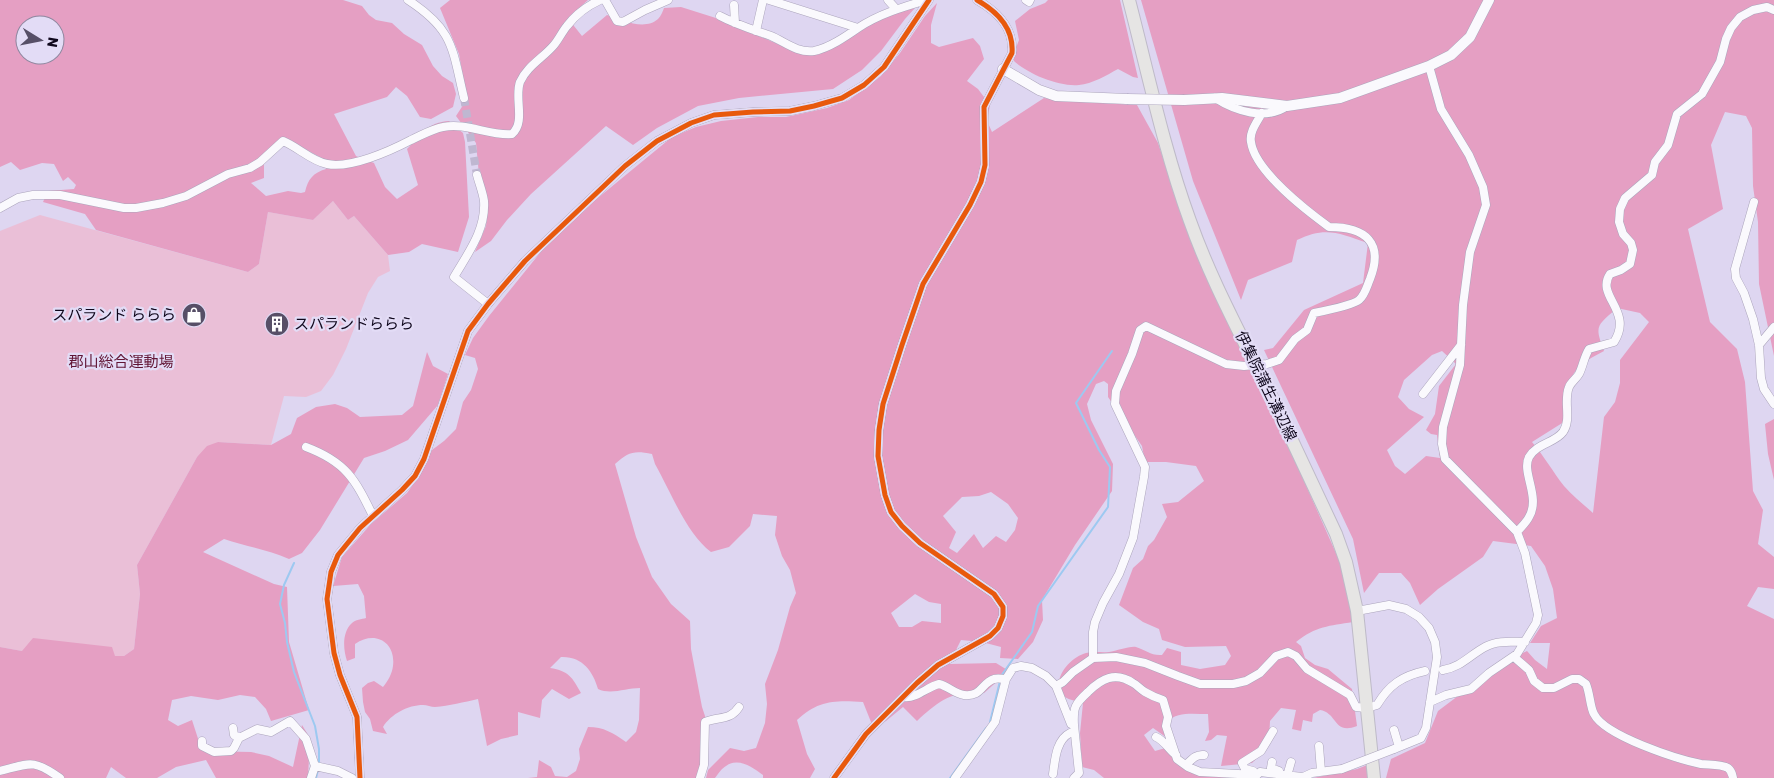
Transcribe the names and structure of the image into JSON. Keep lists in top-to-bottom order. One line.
{"streets":{"main road":["伊集院蒲生溝辺線"]},"parks":["郡山総合運動場"],"places":{"shop":["スパランド ららら"],"building":["スパランドららら"]},"north":"right"}
